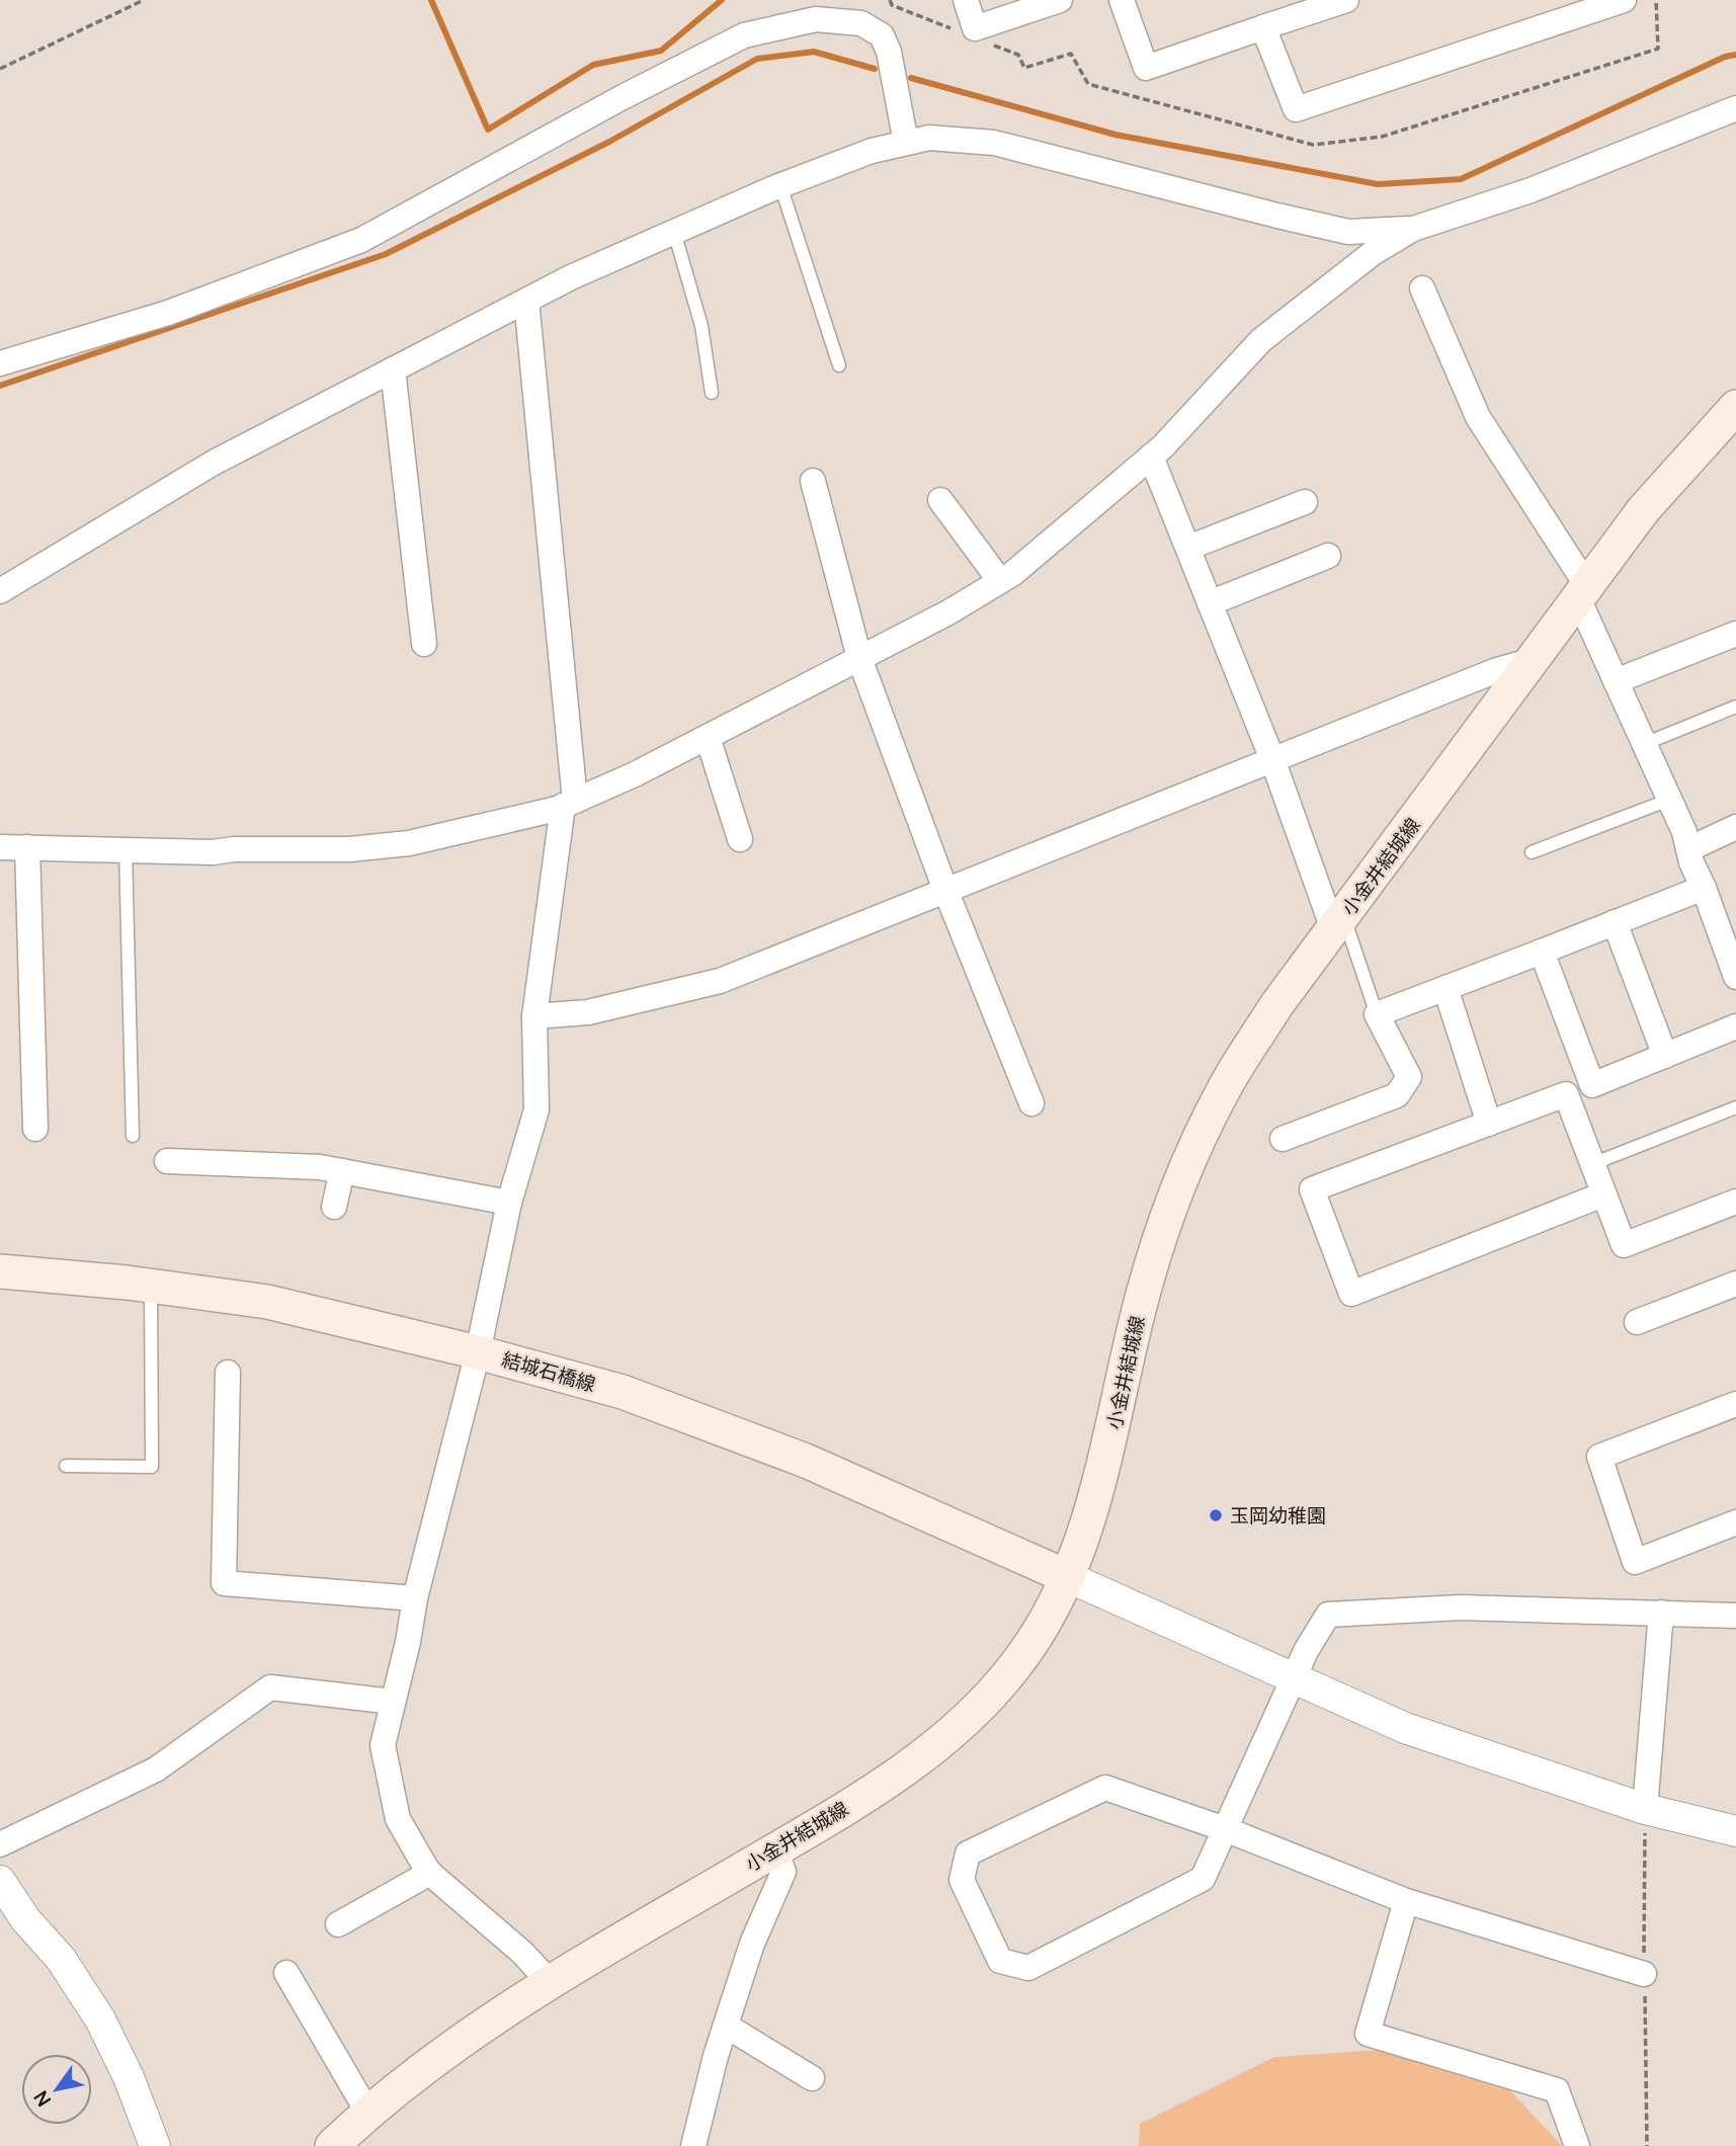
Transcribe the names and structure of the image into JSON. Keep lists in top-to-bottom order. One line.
{"streets":{"main road":["小金井結城線","結城石橋線"]},"crossings":[["小金井結城線","結城石橋線"]],"places":["玉岡幼稚園"],"north":"bottom left"}
